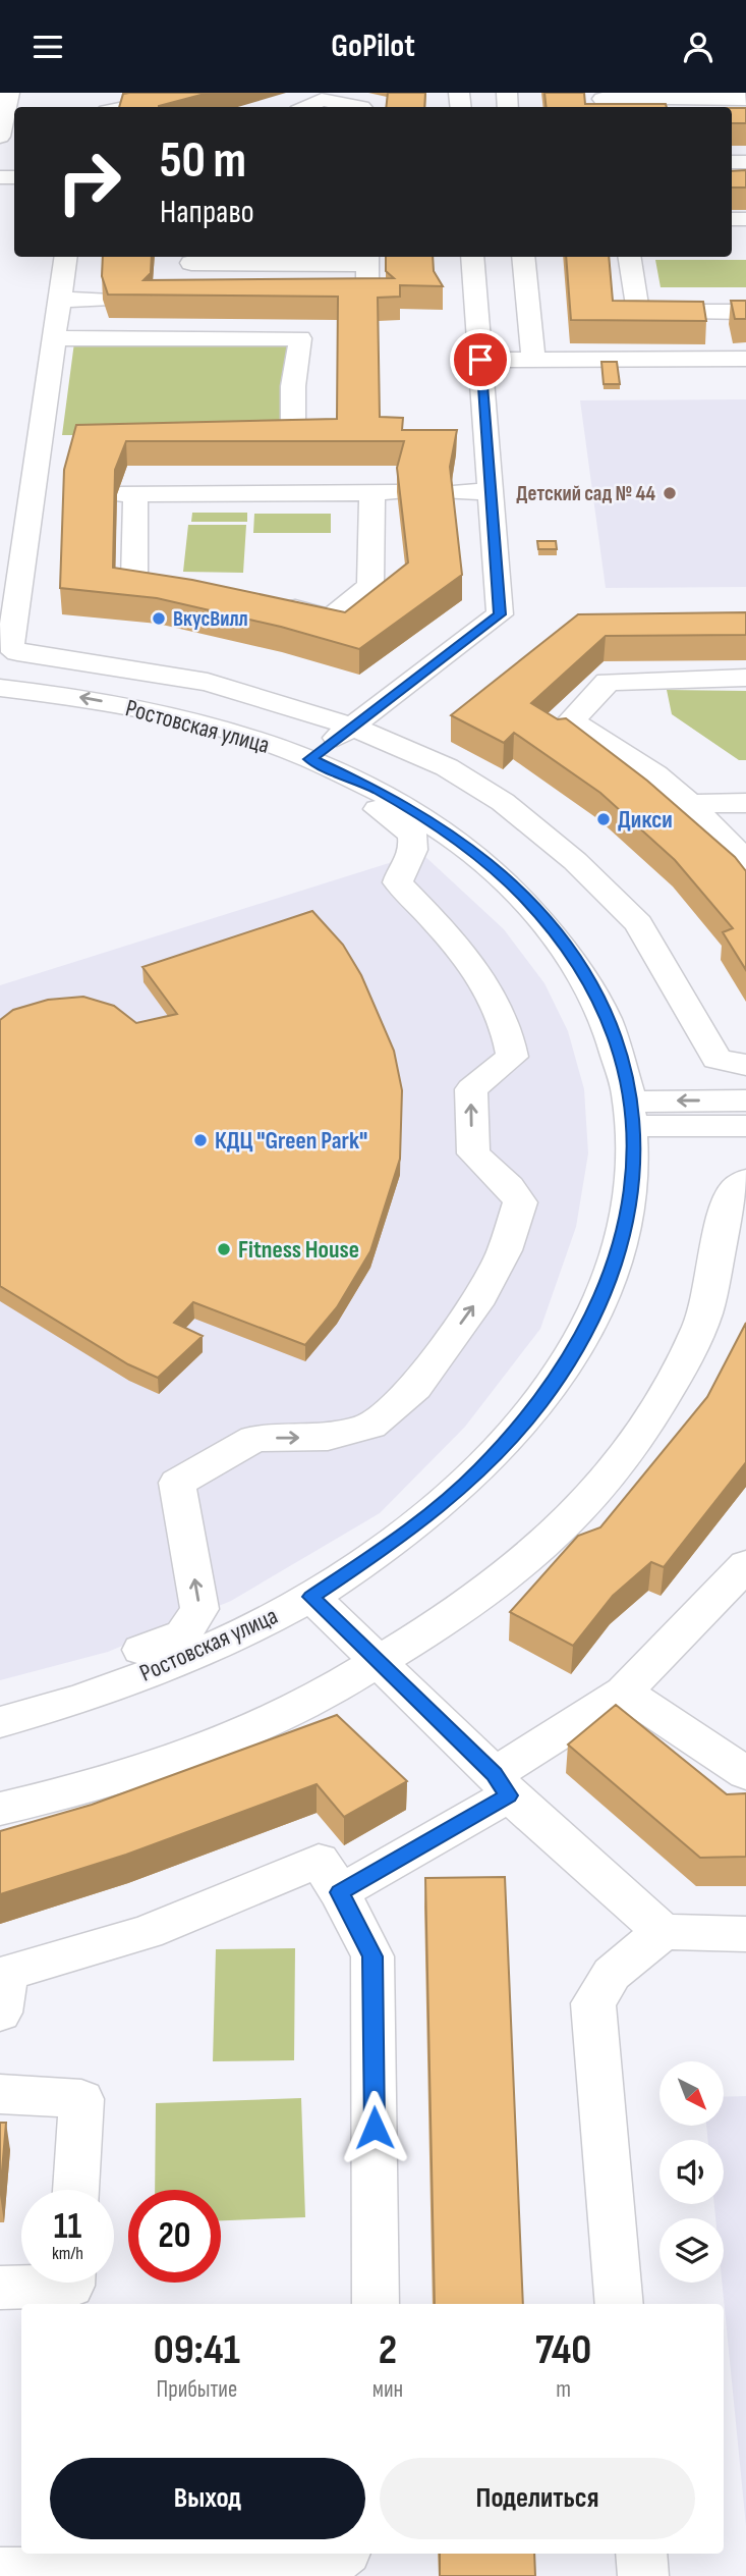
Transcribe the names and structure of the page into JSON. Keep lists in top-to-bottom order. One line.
{"streets":{"street":["Ростовская улица"]},"places":["Детский сад № 44","ВкусВилл","Дикси","КДЦ \"Green Park\"","Fitness House"],"north":"bottom right","page":{"header":"GoPilot","turn":["50 m","Направо"],"speed":"11 km/h","limit":"20","eta":["09:41","Прибытие","2","мин","740","m"],"buttons":["Выход","Поделиться"]}}
